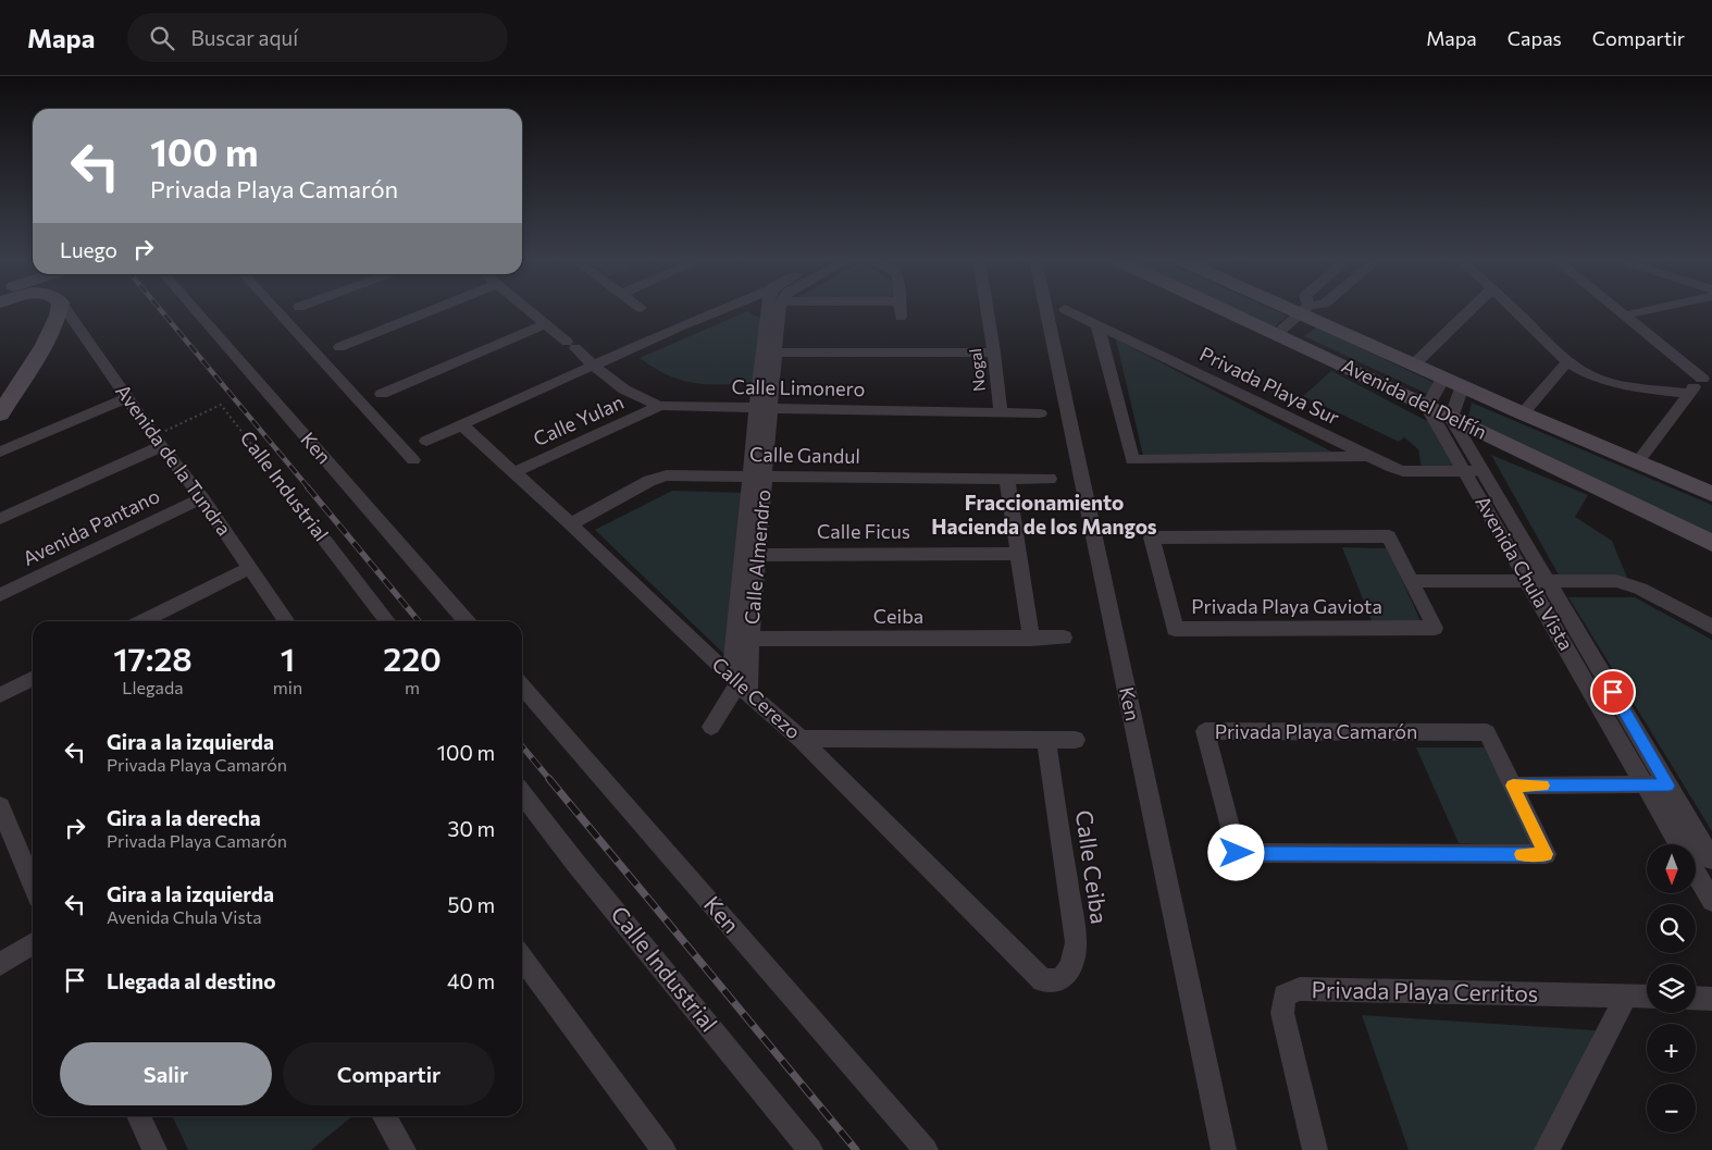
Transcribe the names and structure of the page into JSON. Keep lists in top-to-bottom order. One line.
{"streets":{"street":["Nogal","Privada Playa Sur","Calle Limonero","Avenida del Delfín","Calle Yulan","Ken","Calle Gandul","Avenida de la Tundra","Calle Industrial","Avenida Pantano","Calle Ficus","Calle Almendro","Avenida Chula Vista","Privada Playa Gaviota","Ceiba","Calle Cerezo","Privada Playa Camarón","Calle Ceiba","Privada Playa Cerritos"]},"crossings":[["Nogal","Calle Limonero"],["Privada Playa Sur","Avenida Chula Vista"],["Calle Limonero","Calle Yulan"],["Calle Limonero","Calle Almendro"],["Avenida del Delfín","Avenida Chula Vista"],["Calle Yulan","Calle Cerezo"],["Calle Gandul","Calle Almendro"],["Calle Gandul","Calle Cerezo"],["Avenida de la Tundra","Calle Industrial"],["Avenida de la Tundra","Avenida Pantano"],["Calle Ficus","Calle Almendro"],["Calle Almendro","Ceiba"],["Calle Almendro","Calle Cerezo"],["Calle Cerezo","Calle Ceiba"]],"districts":["Fraccionamiento Hacienda de los Mangos"],"north":"bottom","page":{"header":"Mapa","search":"Buscar aquí","nav":["Mapa","Capas","Compartir"],"turn":["100 m","Privada Playa Camarón"],"then":"Luego","eta":["17:28","Llegada","1","min","220","m"],"list":[{"name":"Gira a la izquierda","note":"Privada Playa Camarón","value":"100 m"},{"name":"Gira a la derecha","note":"Privada Playa Camarón","value":"30 m"},{"name":"Gira a la izquierda","note":"Avenida Chula Vista","value":"50 m"},{"name":"Llegada al destino","value":"40 m"}],"map_buttons":["+","−"],"buttons":["Salir","Compartir"]}}
